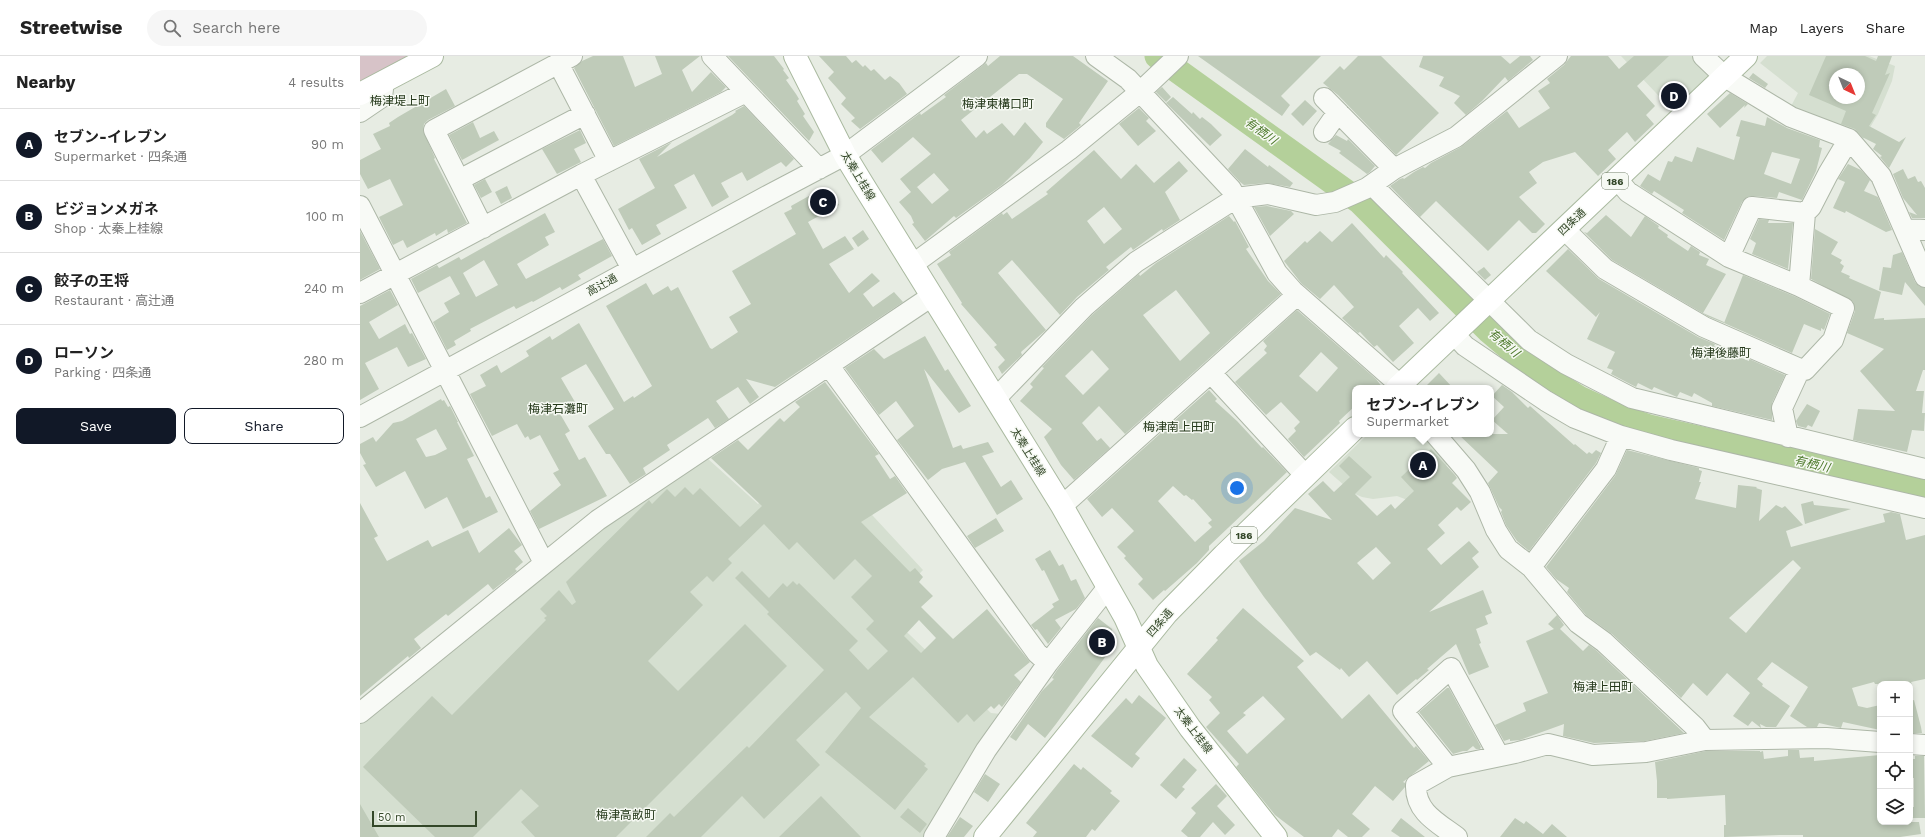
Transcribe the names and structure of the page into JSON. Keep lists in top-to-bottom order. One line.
{"streets":{"main road":["太秦上桂線","186","四条通"],"street":["高辻通"]},"crossings":[["太秦上桂線","四条通"],["太秦上桂線","高辻通"]],"districts":["梅津堤上町","梅津東構口町","梅津後藤町","梅津石灘町","梅津南上田町","梅津上田町","梅津高畝町"],"water":["有栖川"],"scale_bar":"50 m","north":"bottom right","page":{"header":"Streetwise","search":"Search here","nav":["Map","Layers","Share"],"heading":["Nearby","4 results"],"pins":["D","C","A","B"],"list":[{"mark":"A","name":"セブン-イレブン","note":"Supermarket · 四条通","value":"90 m"},{"mark":"B","name":"ビジョンメガネ","note":"Shop · 太秦上桂線","value":"100 m"},{"mark":"C","name":"餃子の王将","note":"Restaurant · 高辻通","value":"240 m"},{"mark":"D","name":"ローソン","note":"Parking · 四条通","value":"280 m"}],"popup":["セブン-イレブン","Supermarket"],"buttons":["Save","Share"],"map_buttons":["+","−"],"scale":"50 m"}}
